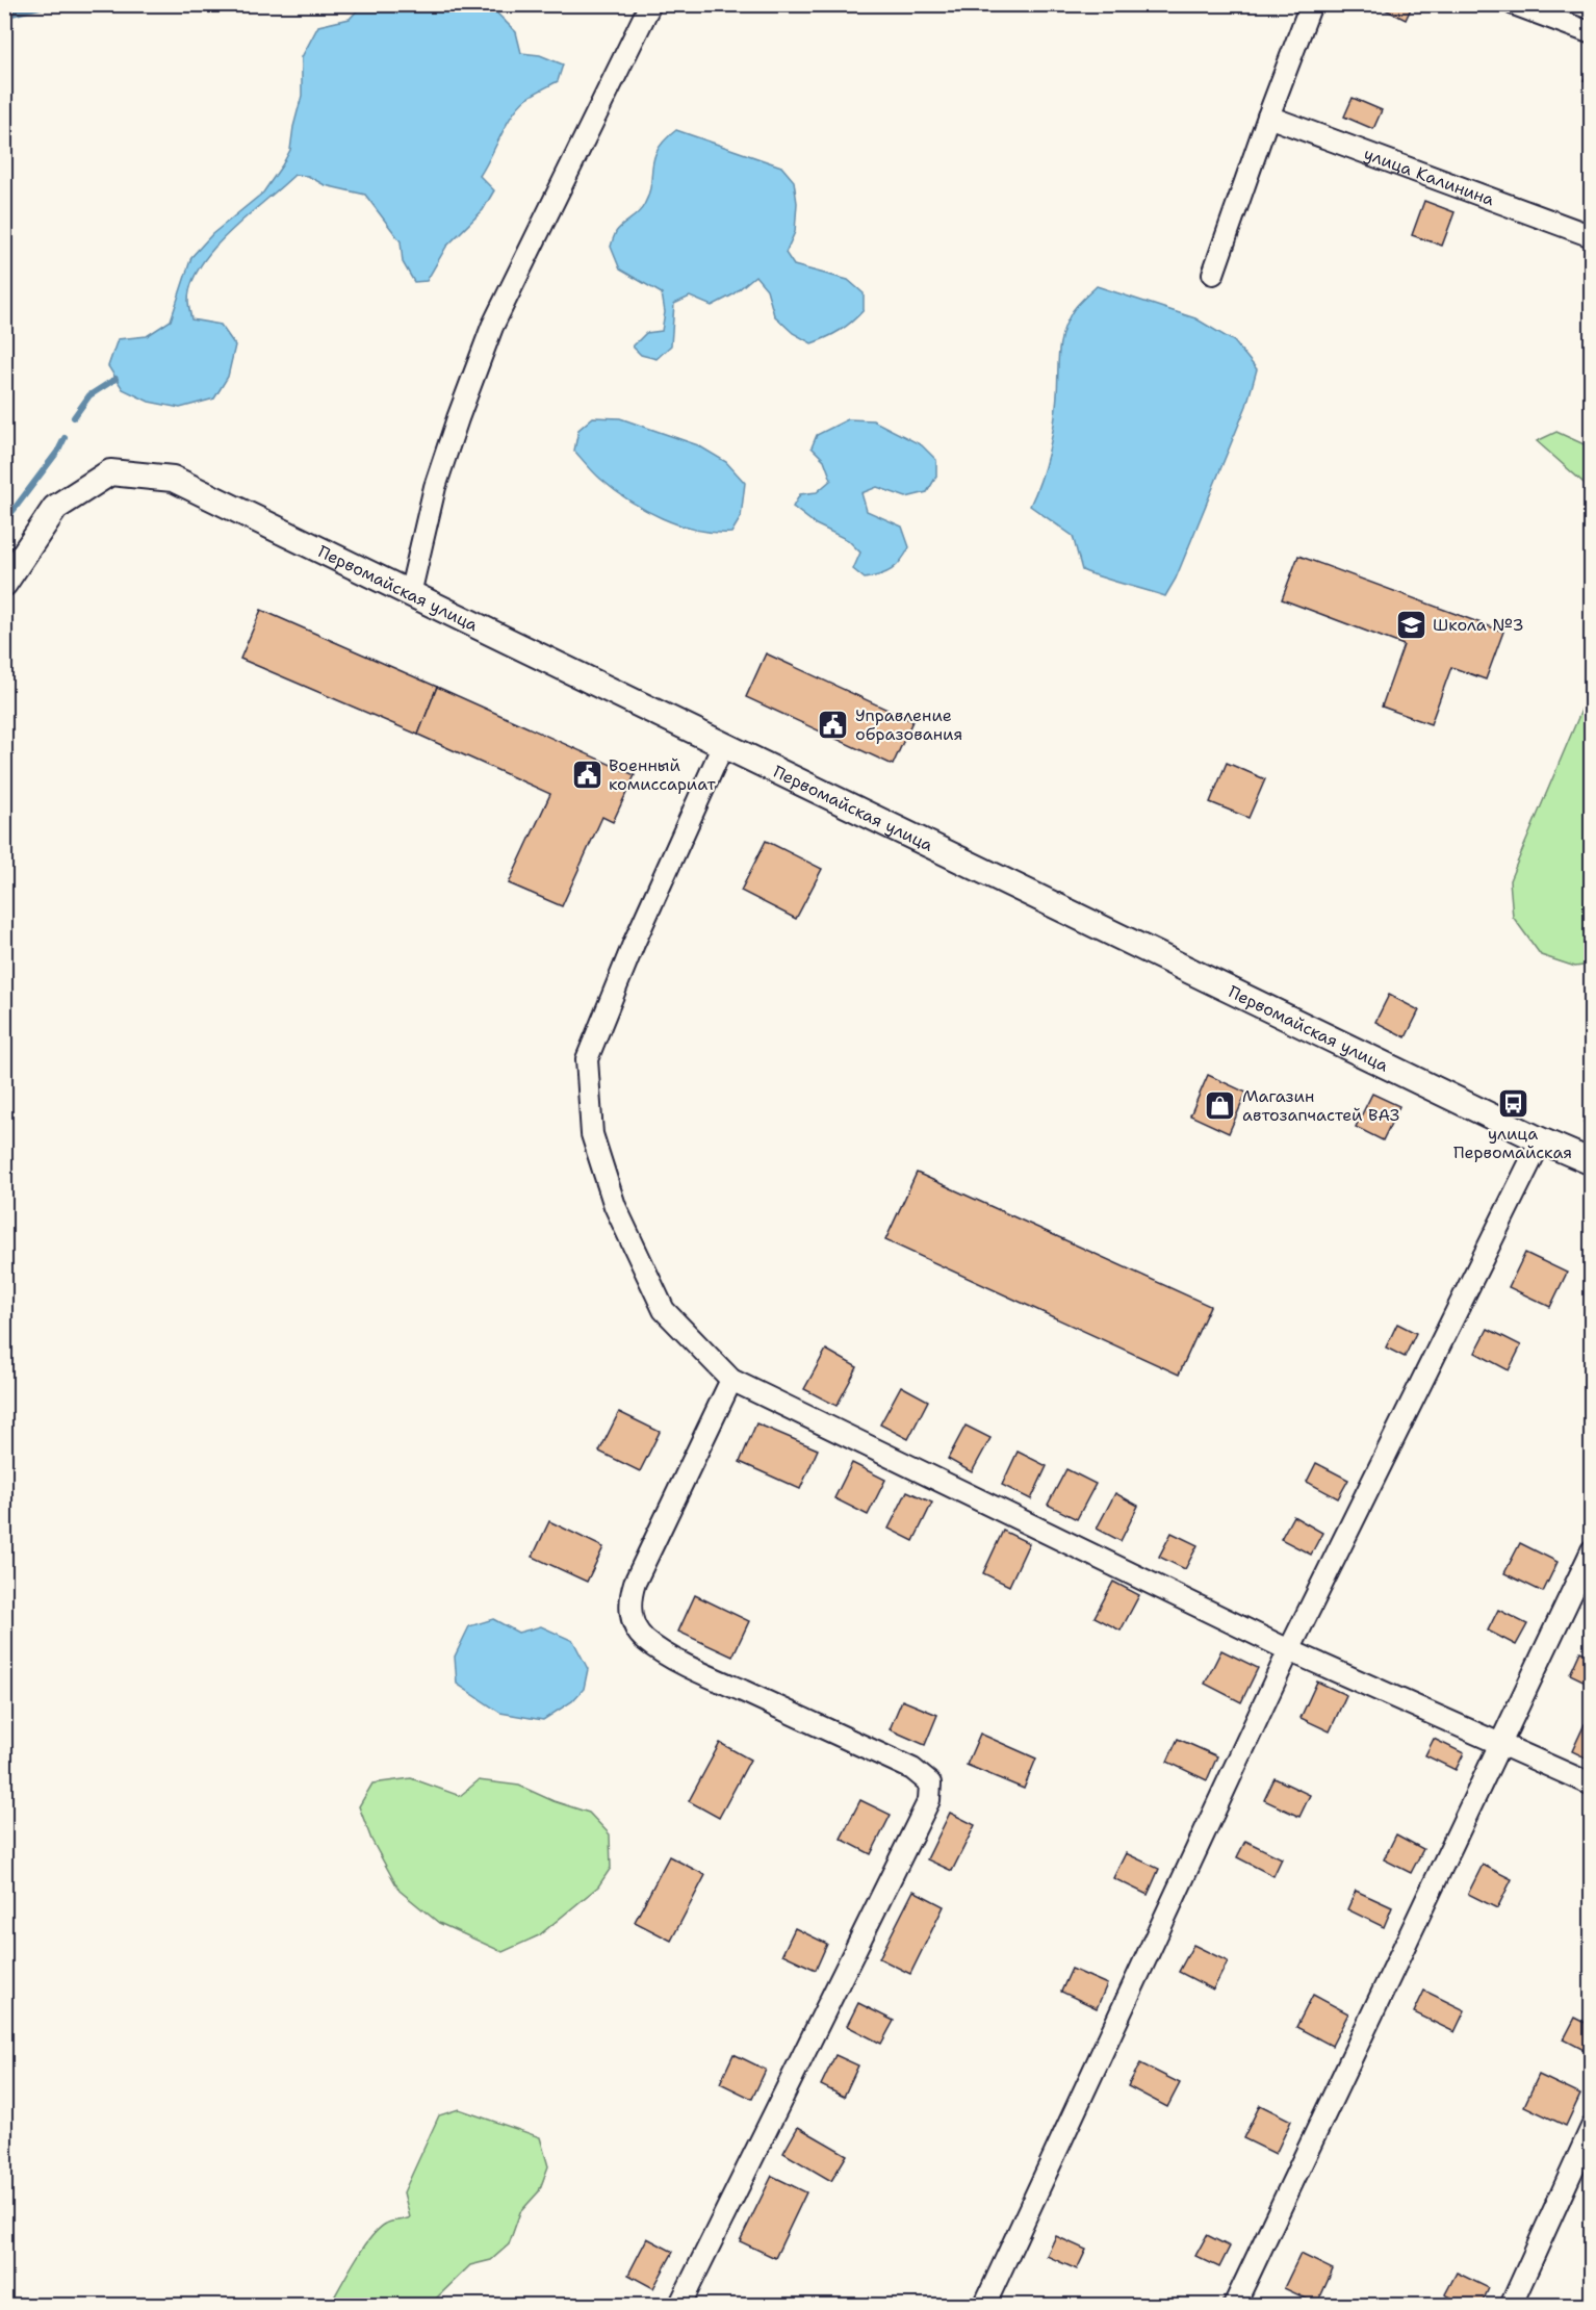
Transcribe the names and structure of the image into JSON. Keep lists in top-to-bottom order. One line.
{"streets":{"street":["улица Калинина","Первомайская улица"]},"places":{"school or university":["Школа №3"],"public building":["Управление образования","Военный комиссариат"],"bus stop":["улица Первомайская"],"shop":["Магазин автозапчастей ВАЗ"]}}
